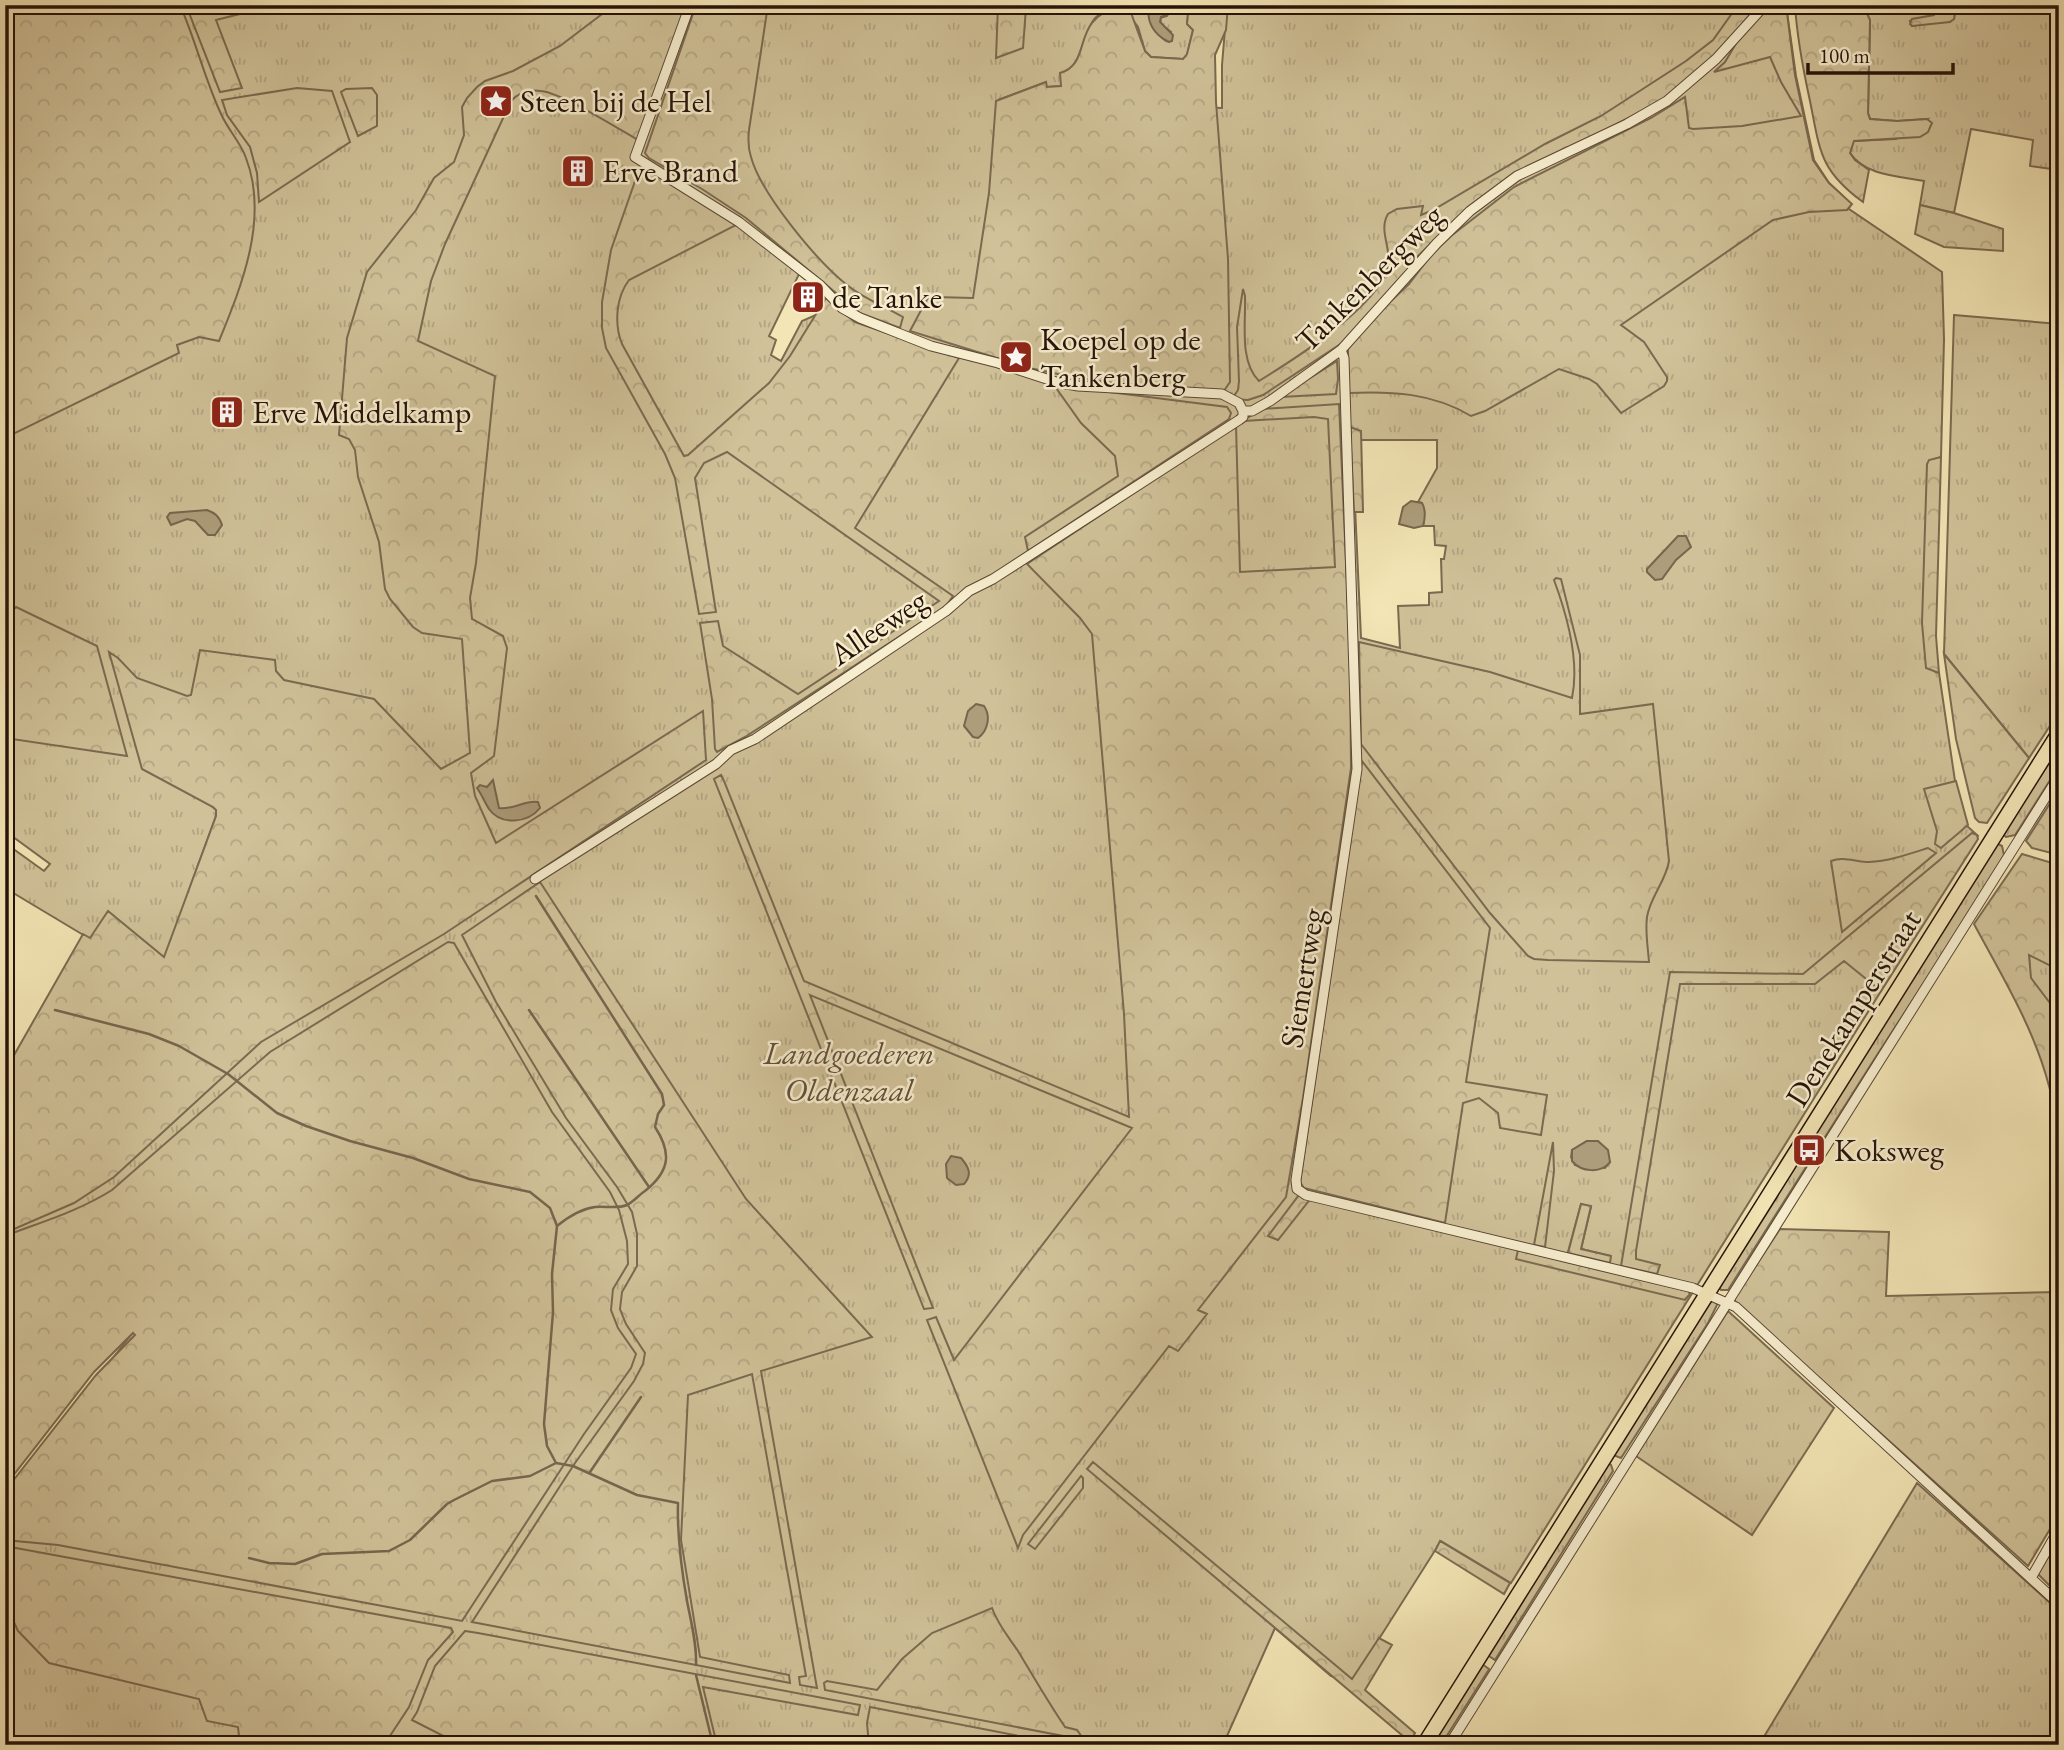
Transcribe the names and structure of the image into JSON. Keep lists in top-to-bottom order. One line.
{"streets":{"main road":["Denekamperstraat"],"street":["Tankenbergweg","Alleeweg","Siemertweg"]},"crossings":[["Tankenbergweg","Alleeweg"],["Tankenbergweg","Siemertweg"],["Siemertweg","Denekamperstraat"]],"parks":["Landgoederen Oldenzaal"],"places":{"place":["Steen bij de Hel","Koepel op de Tankenberg"],"building":["Erve Brand","de Tanke","Erve Middelkamp"],"bus stop":["Koksweg"]},"scale_bar":"100 m"}
